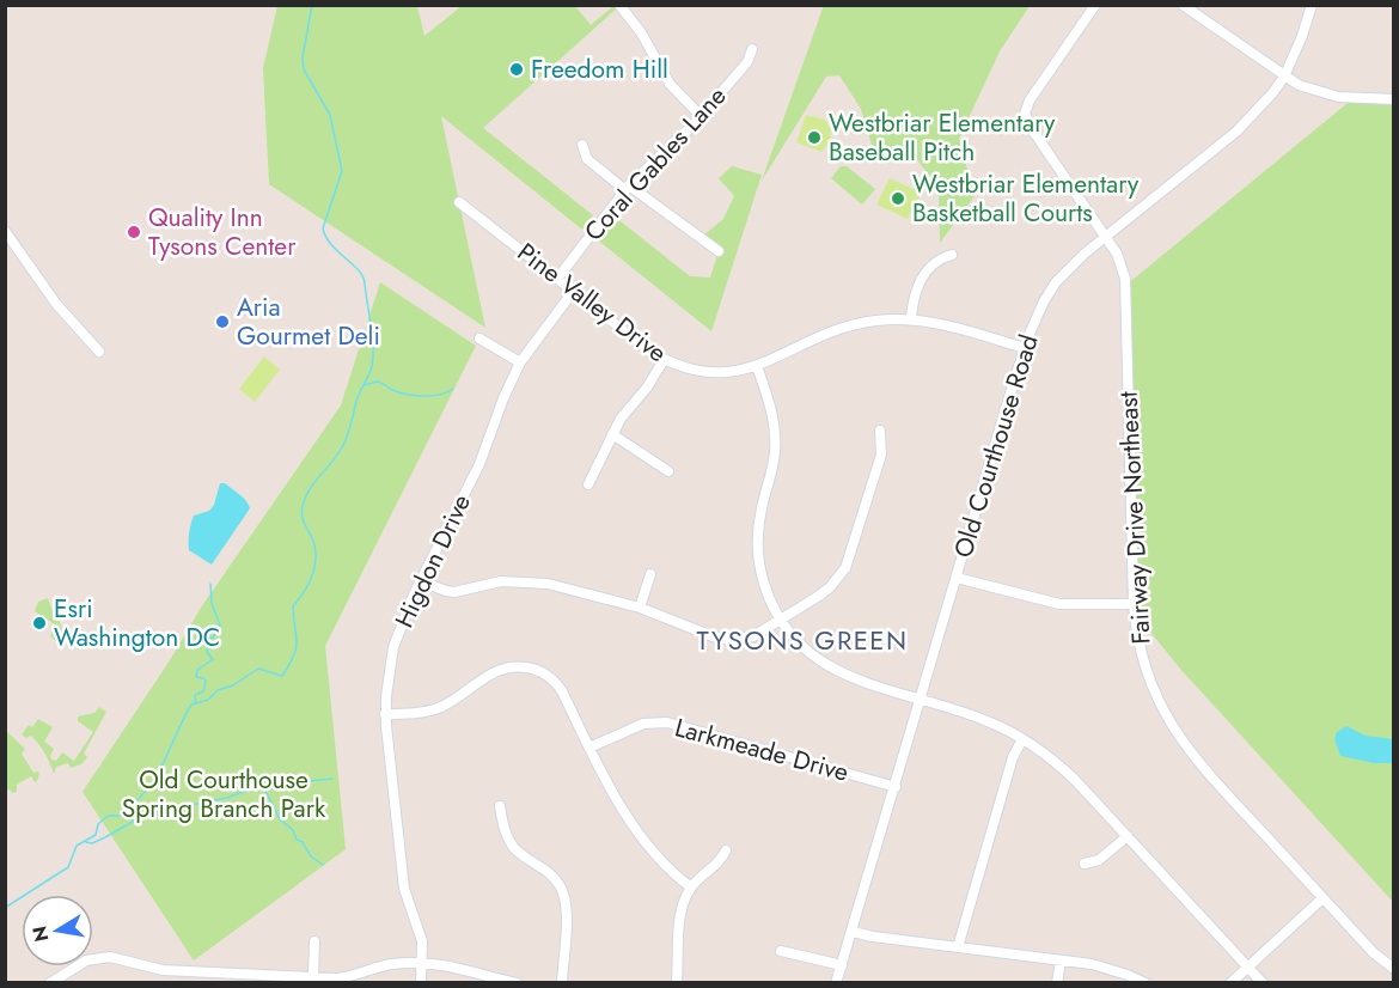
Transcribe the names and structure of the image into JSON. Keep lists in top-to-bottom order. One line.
{"streets":{"street":["Coral Gables Lane","Pine Valley Drive","Old Courthouse Road","Fairway Drive Northeast","Higdon Drive","Larkmeade Drive"]},"crossings":[["Coral Gables Lane","Pine Valley Drive"],["Pine Valley Drive","Old Courthouse Road"],["Pine Valley Drive","Higdon Drive"],["Old Courthouse Road","Fairway Drive Northeast"],["Old Courthouse Road","Larkmeade Drive"]],"districts":["TYSONS GREEN"],"parks":["Old Courthouse Spring Branch Park"],"places":["Freedom Hill","Westbriar Elementary Baseball Pitch","Westbriar Elementary Basketball Courts","Quality Inn Tysons Center","Aria Gourmet Deli","Esri Washington DC"],"north":"left"}
